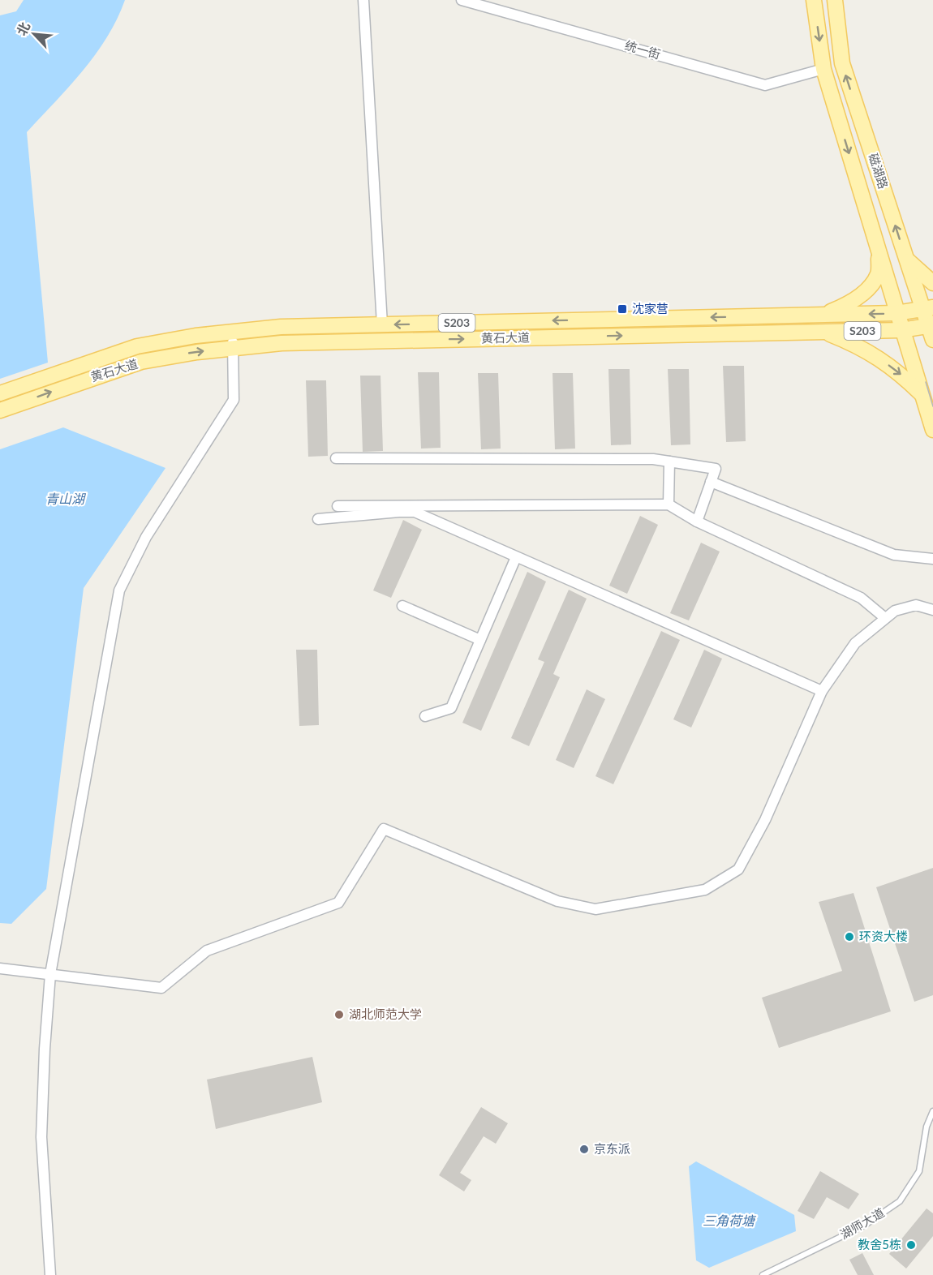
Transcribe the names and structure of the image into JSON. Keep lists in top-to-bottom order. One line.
{"streets":{"main road":["磁湖路","S203","黄石大道"],"street":["统一街"],"lane":["湖师大道"]},"crossings":[["统一街","磁湖路"],["磁湖路","黄石大道"]],"water":["青山湖","三角荷塘"],"places":{"transit":["沈家营"],"other":["环资大楼","湖北师范大学","京东派","教舍5栋"]},"north":"top left"}
